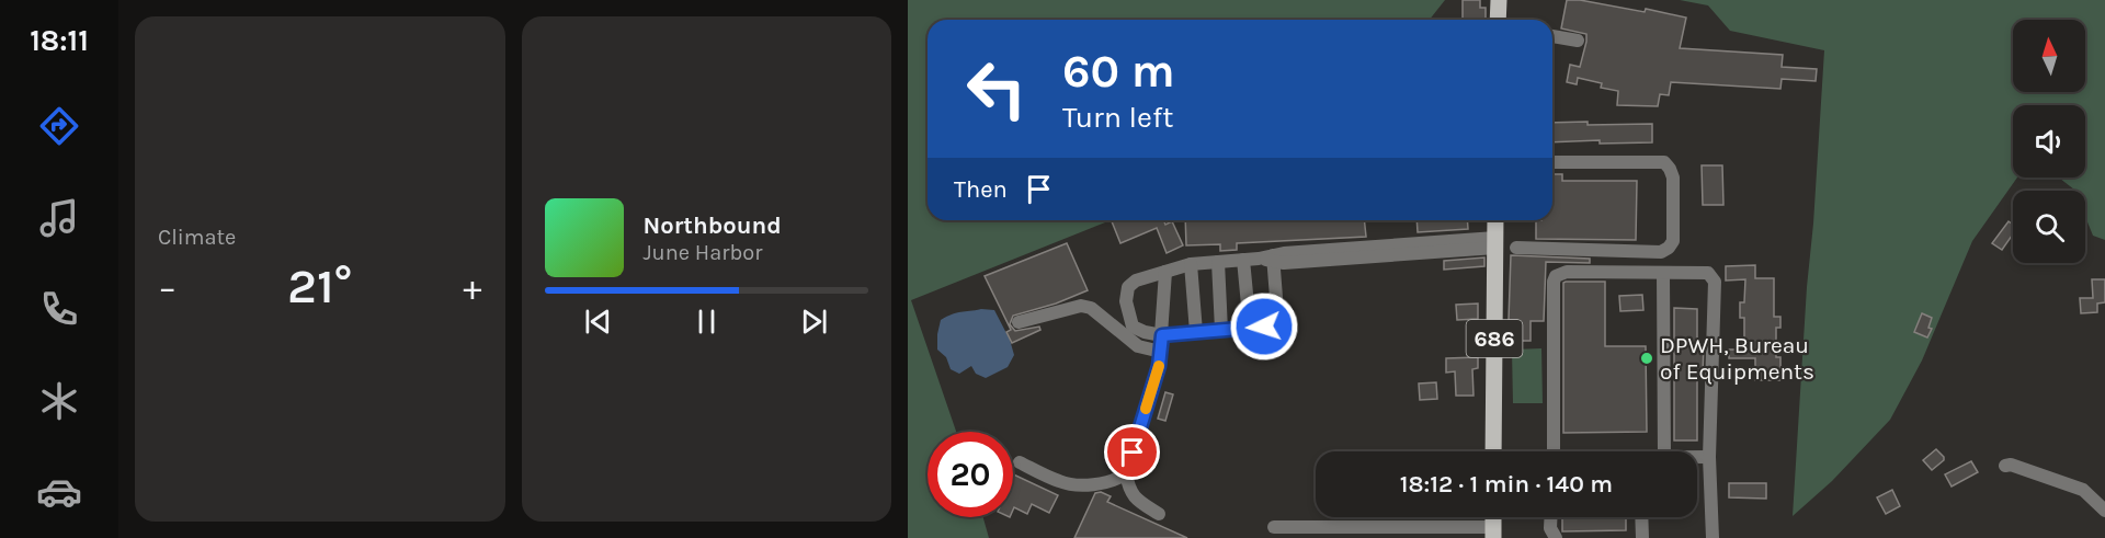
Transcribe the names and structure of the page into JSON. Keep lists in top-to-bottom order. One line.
{"streets":{"main road":["686"]},"places":["DPWH, Bureau of Equipments"],"north":"top","page":{"tabs":"18:11","tile":"Climate","turn":["60 m","Turn left"],"then":"Then","song":["Northbound","June Harbor"],"heat":["−","21°","+"],"limit":"20","trip":"18:12 · 1 min · 140 m"}}
